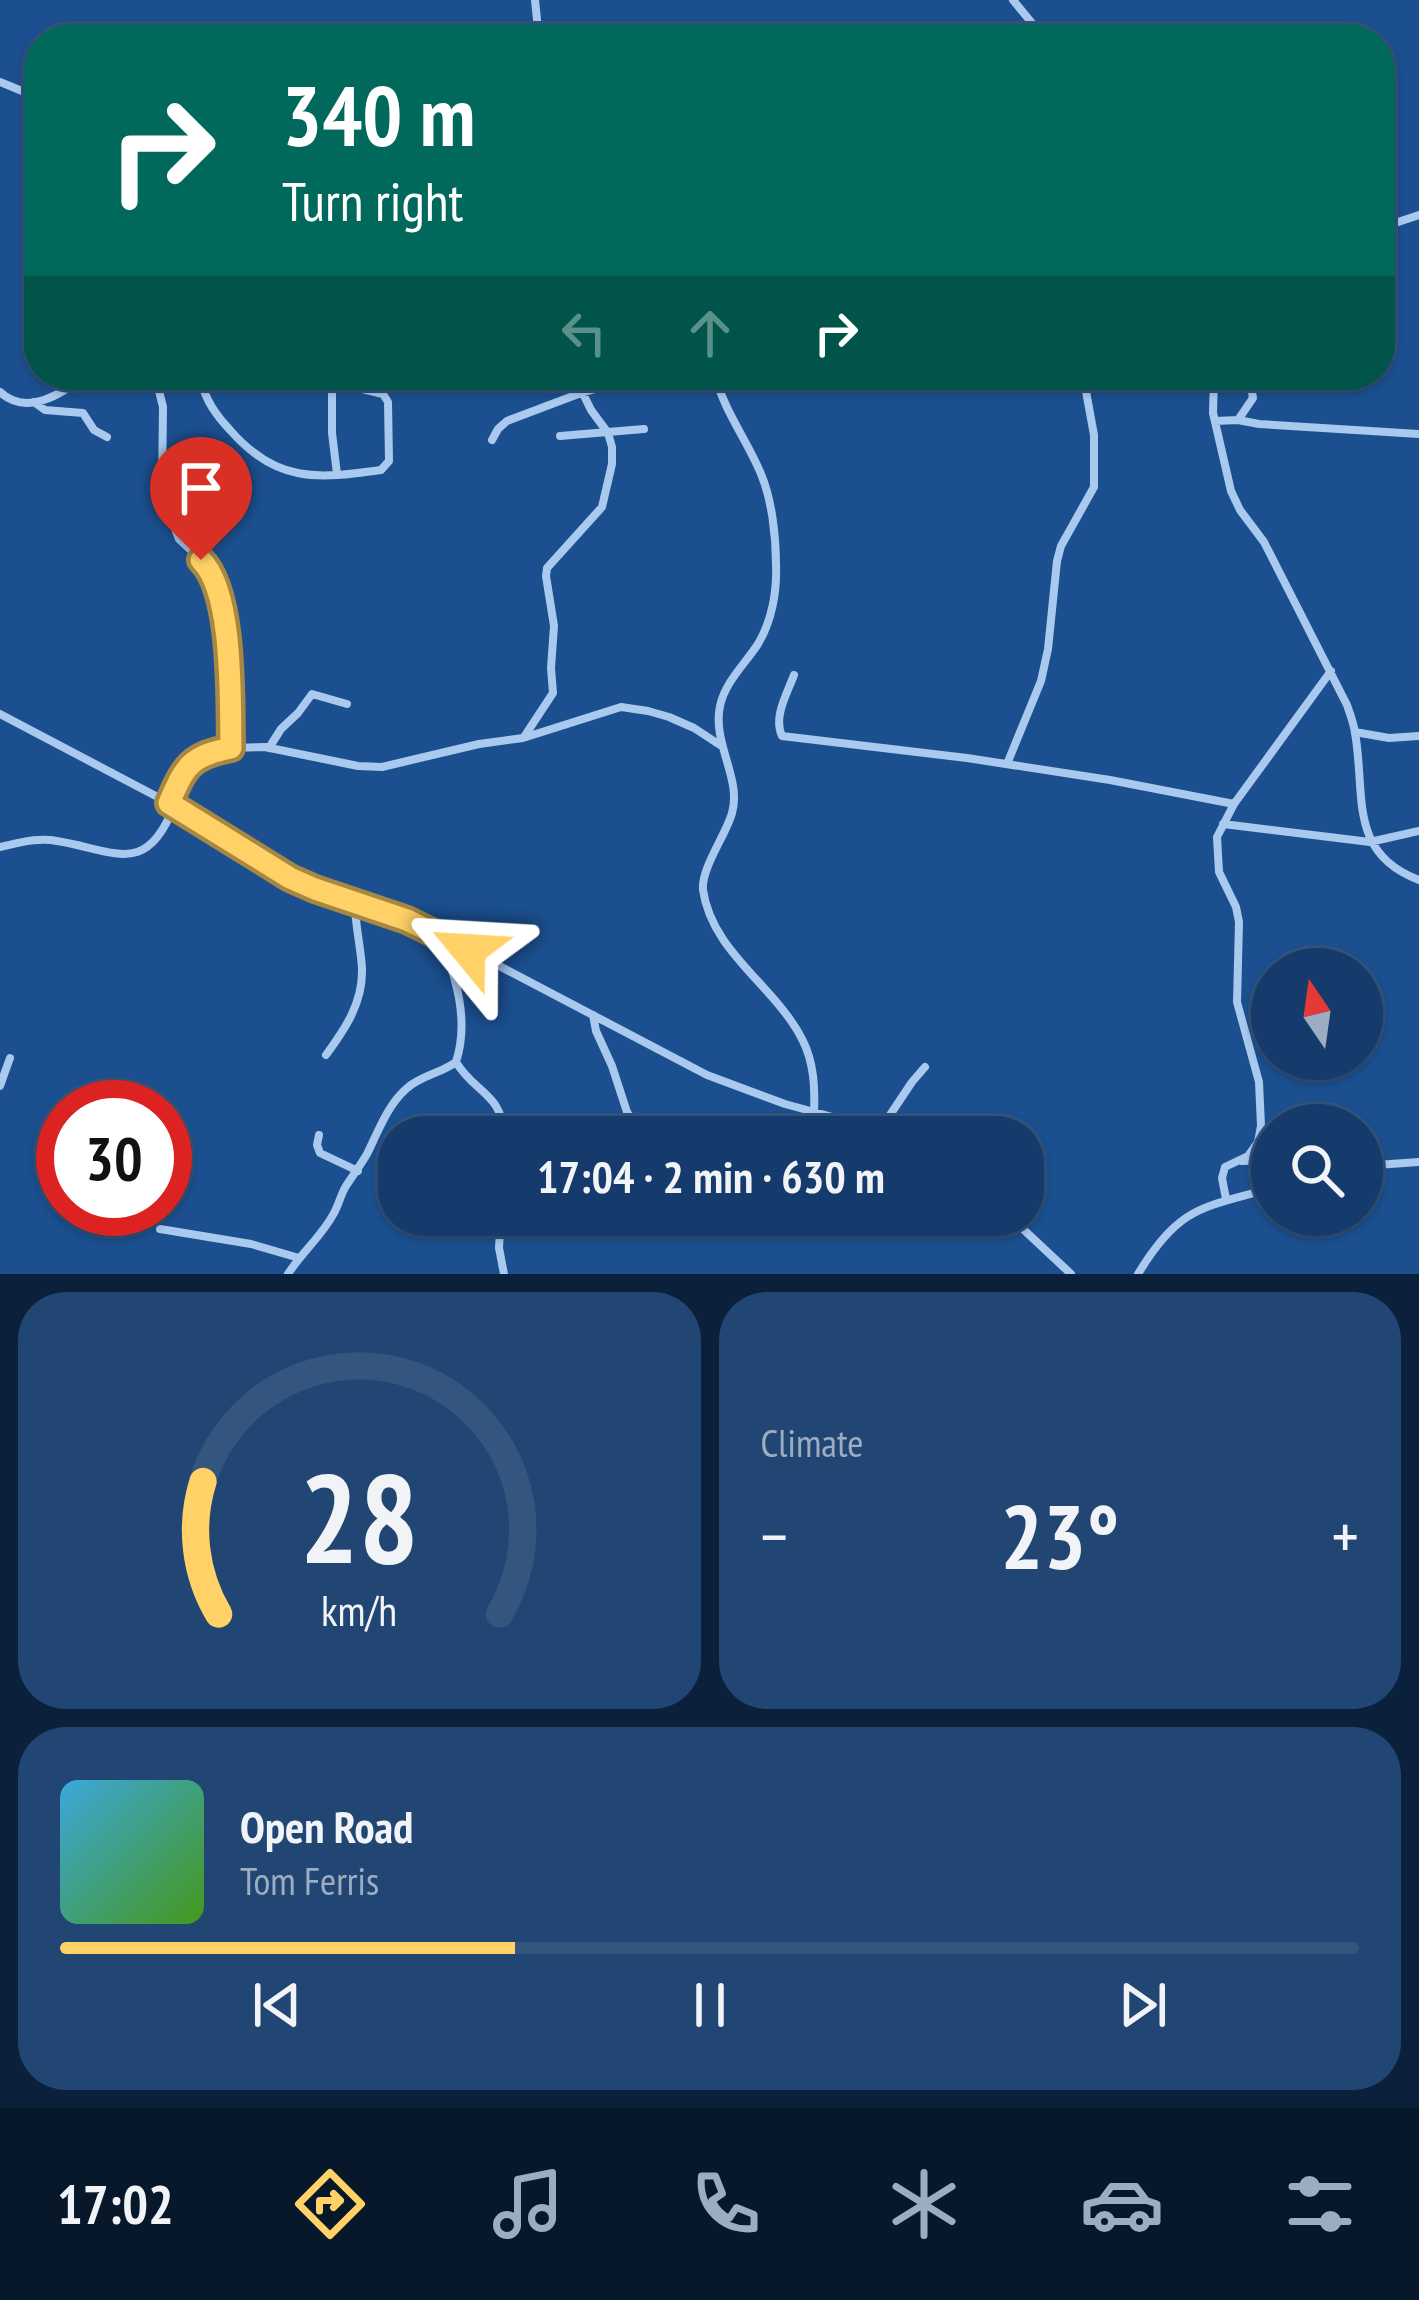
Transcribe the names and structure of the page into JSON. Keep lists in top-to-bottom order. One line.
{"north":"top","page":{"turn":["340 m","Turn right"],"limit":"30","trip":"17:04 · 2 min · 630 m","tile":"Climate","heat":["−","23°","+"],"song":["Open Road","Tom Ferris"],"tabs":"17:02","gauge":["28","km/h"]}}
